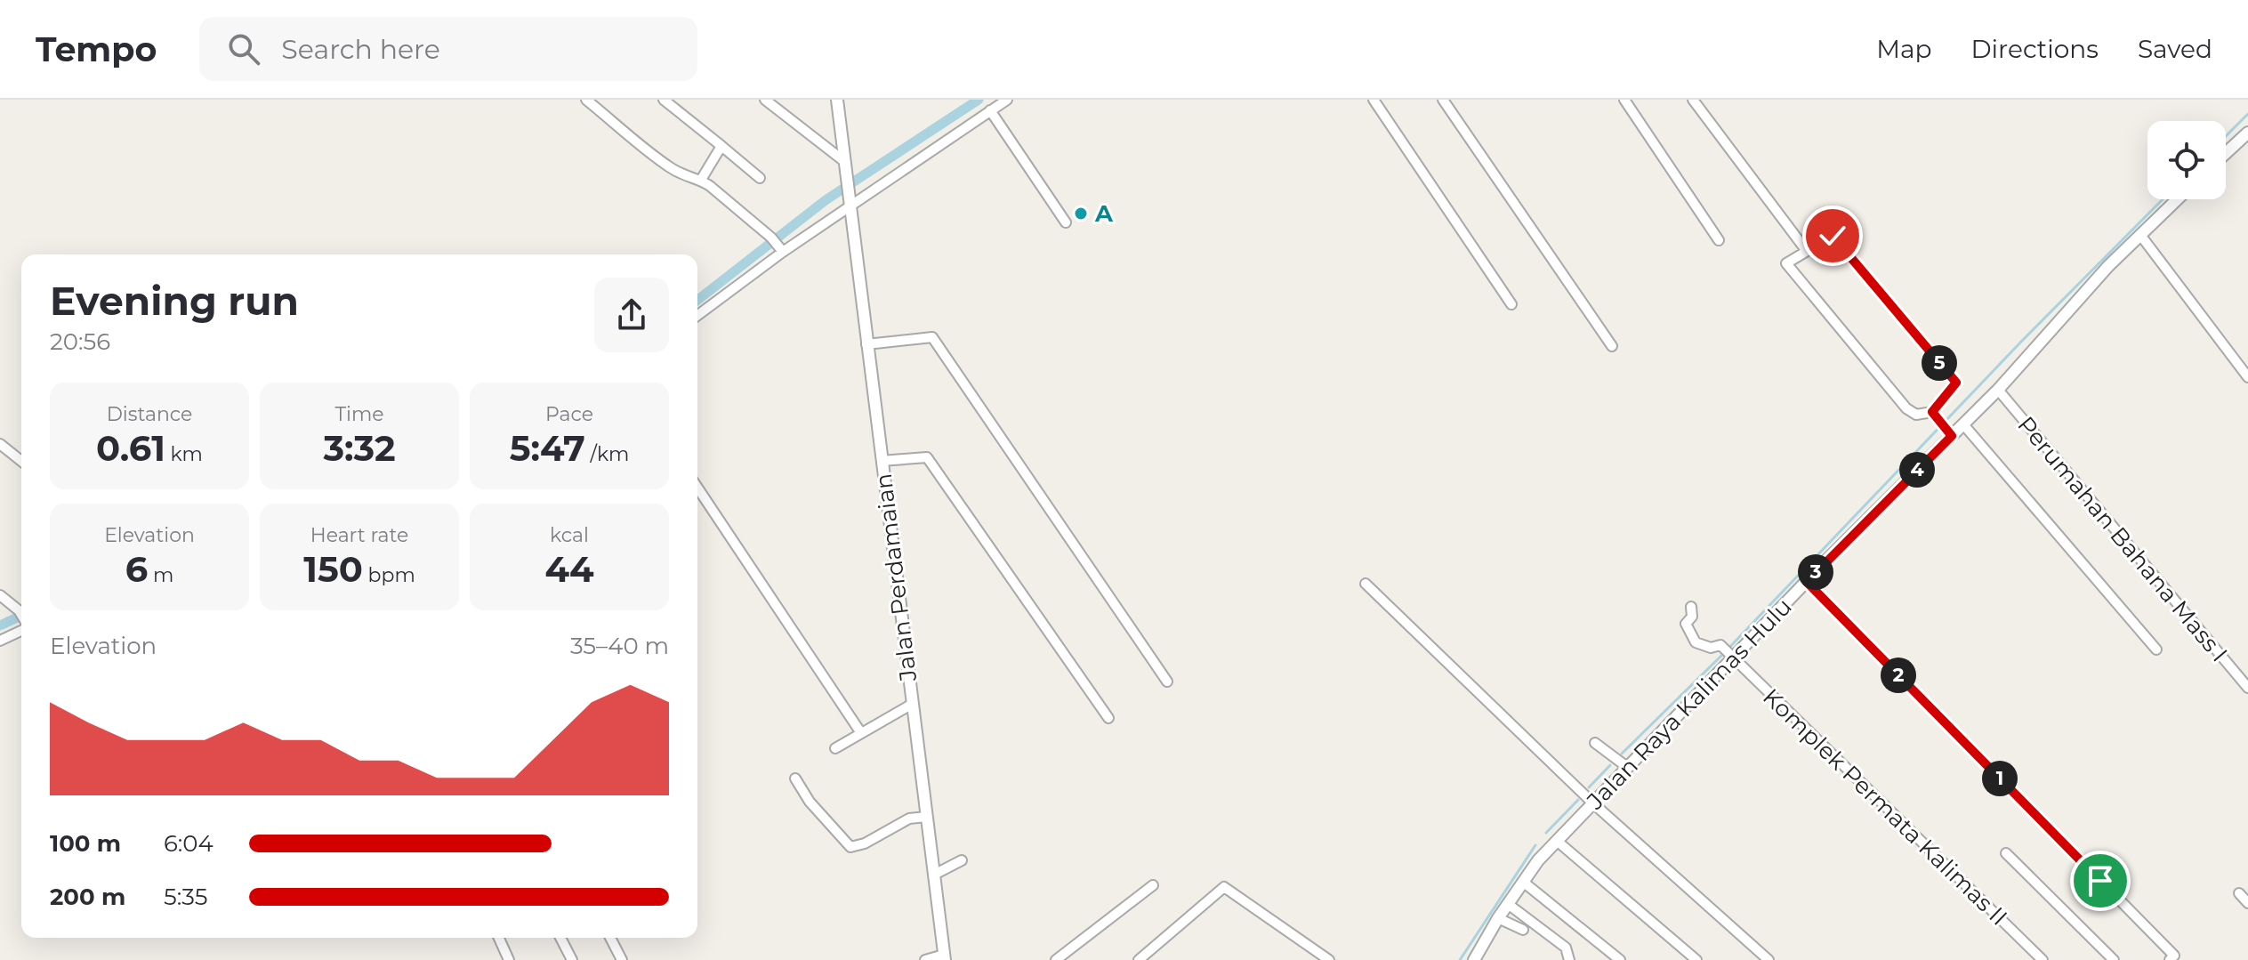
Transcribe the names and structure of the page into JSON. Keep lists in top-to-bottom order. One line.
{"streets":{"street":["Perumahan Bahana Mass I","Jalan Perdamaian","Jalan Raya Kalimas Hulu","Komplek Permata Kalimas II"]},"crossings":[["Perumahan Bahana Mass I","Jalan Raya Kalimas Hulu"],["Jalan Raya Kalimas Hulu","Komplek Permata Kalimas II"]],"places":["A"],"page":{"header":"Tempo","search":"Search here","nav":["Map","Directions","Saved"],"heading":["Evening run","20:56"],"pins":["5","4","3","2","1"],"stats":[["Distance","0.61 km"],["Time","3:32"],["Pace","5:47 /km"],["Elevation","6 m"],["Heart rate","150 bpm"],["kcal","44"]],"chart":["Elevation","35–40 m"],"list":[{"name":"100 m","note":"6:04"},{"name":"200 m","note":"5:35"}]}}
